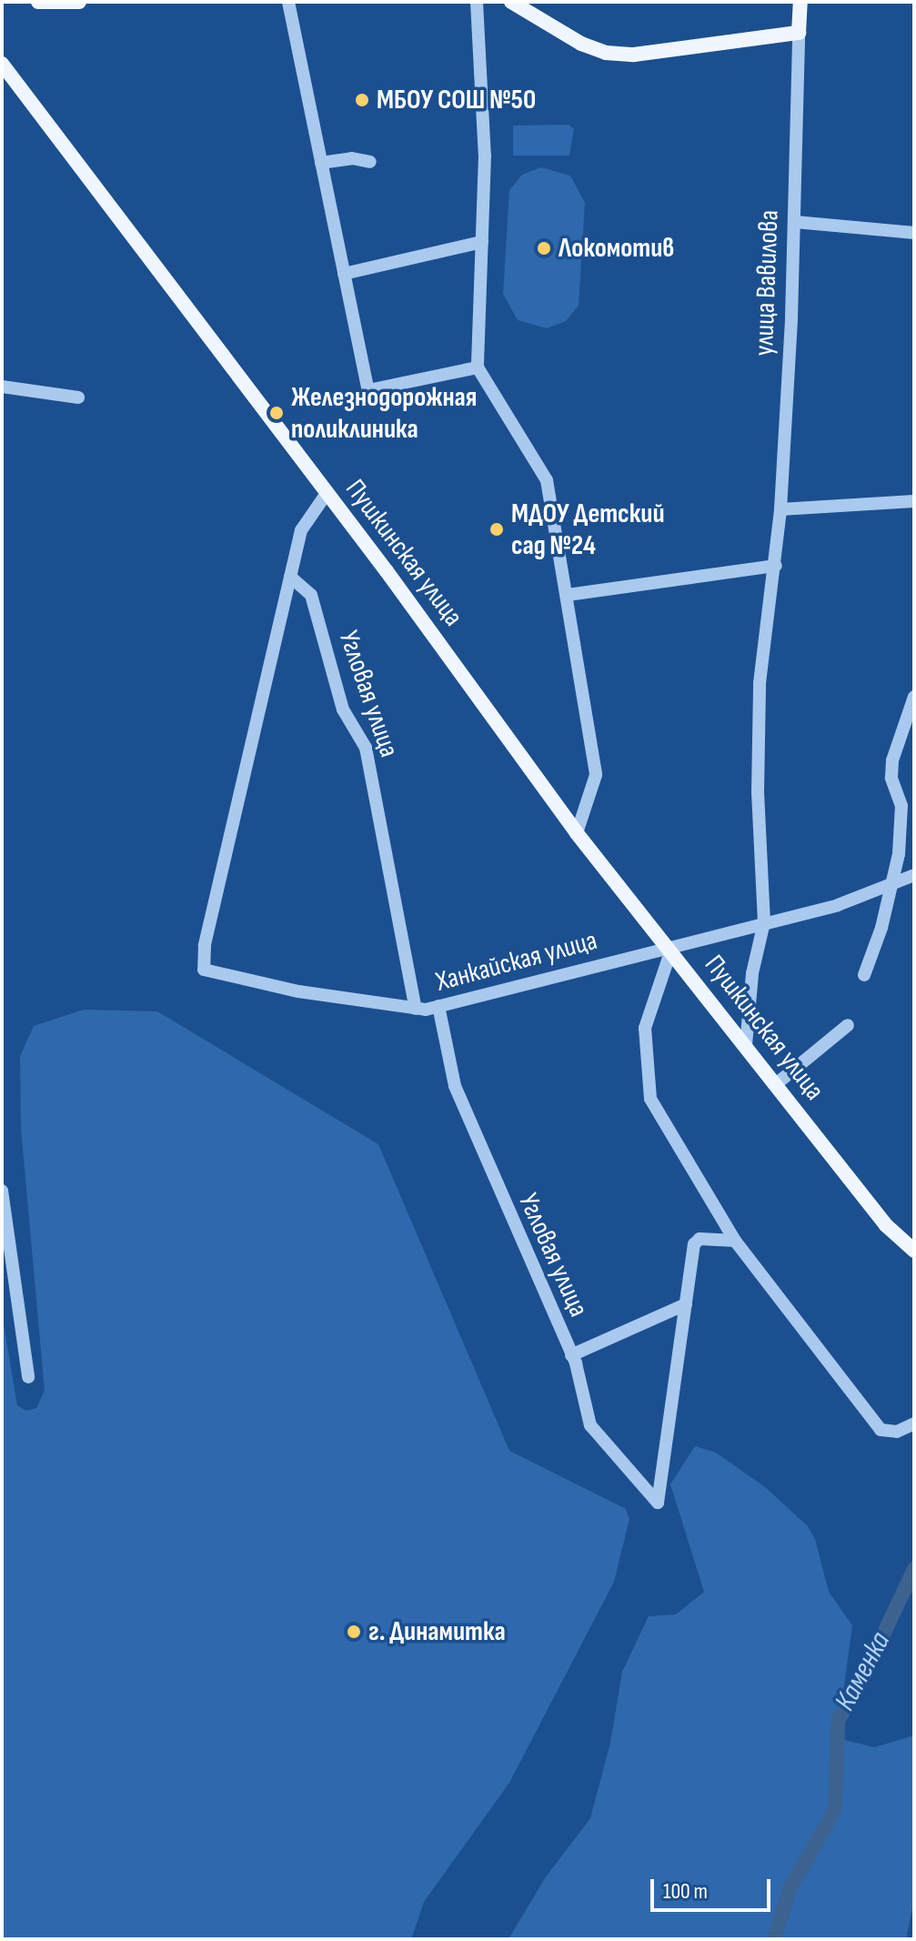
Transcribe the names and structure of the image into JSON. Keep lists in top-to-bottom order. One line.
{"streets":{"main road":["улица Вавилова","Пушкинская улица"],"street":["Угловая улица","Ханкайская улица"]},"crossings":[["улица Вавилова","Пушкинская улица"],["улица Вавилова","Ханкайская улица"],["Пушкинская улица","Ханкайская улица"],["Угловая улица","Ханкайская улица"]],"water":["Каменка"],"places":["МБОУ СОШ №50","Локомотив","Железнодорожная поликлиника","МДОУ Детский сад №24","г. Динамитка"],"scale_bar":"100 m"}
